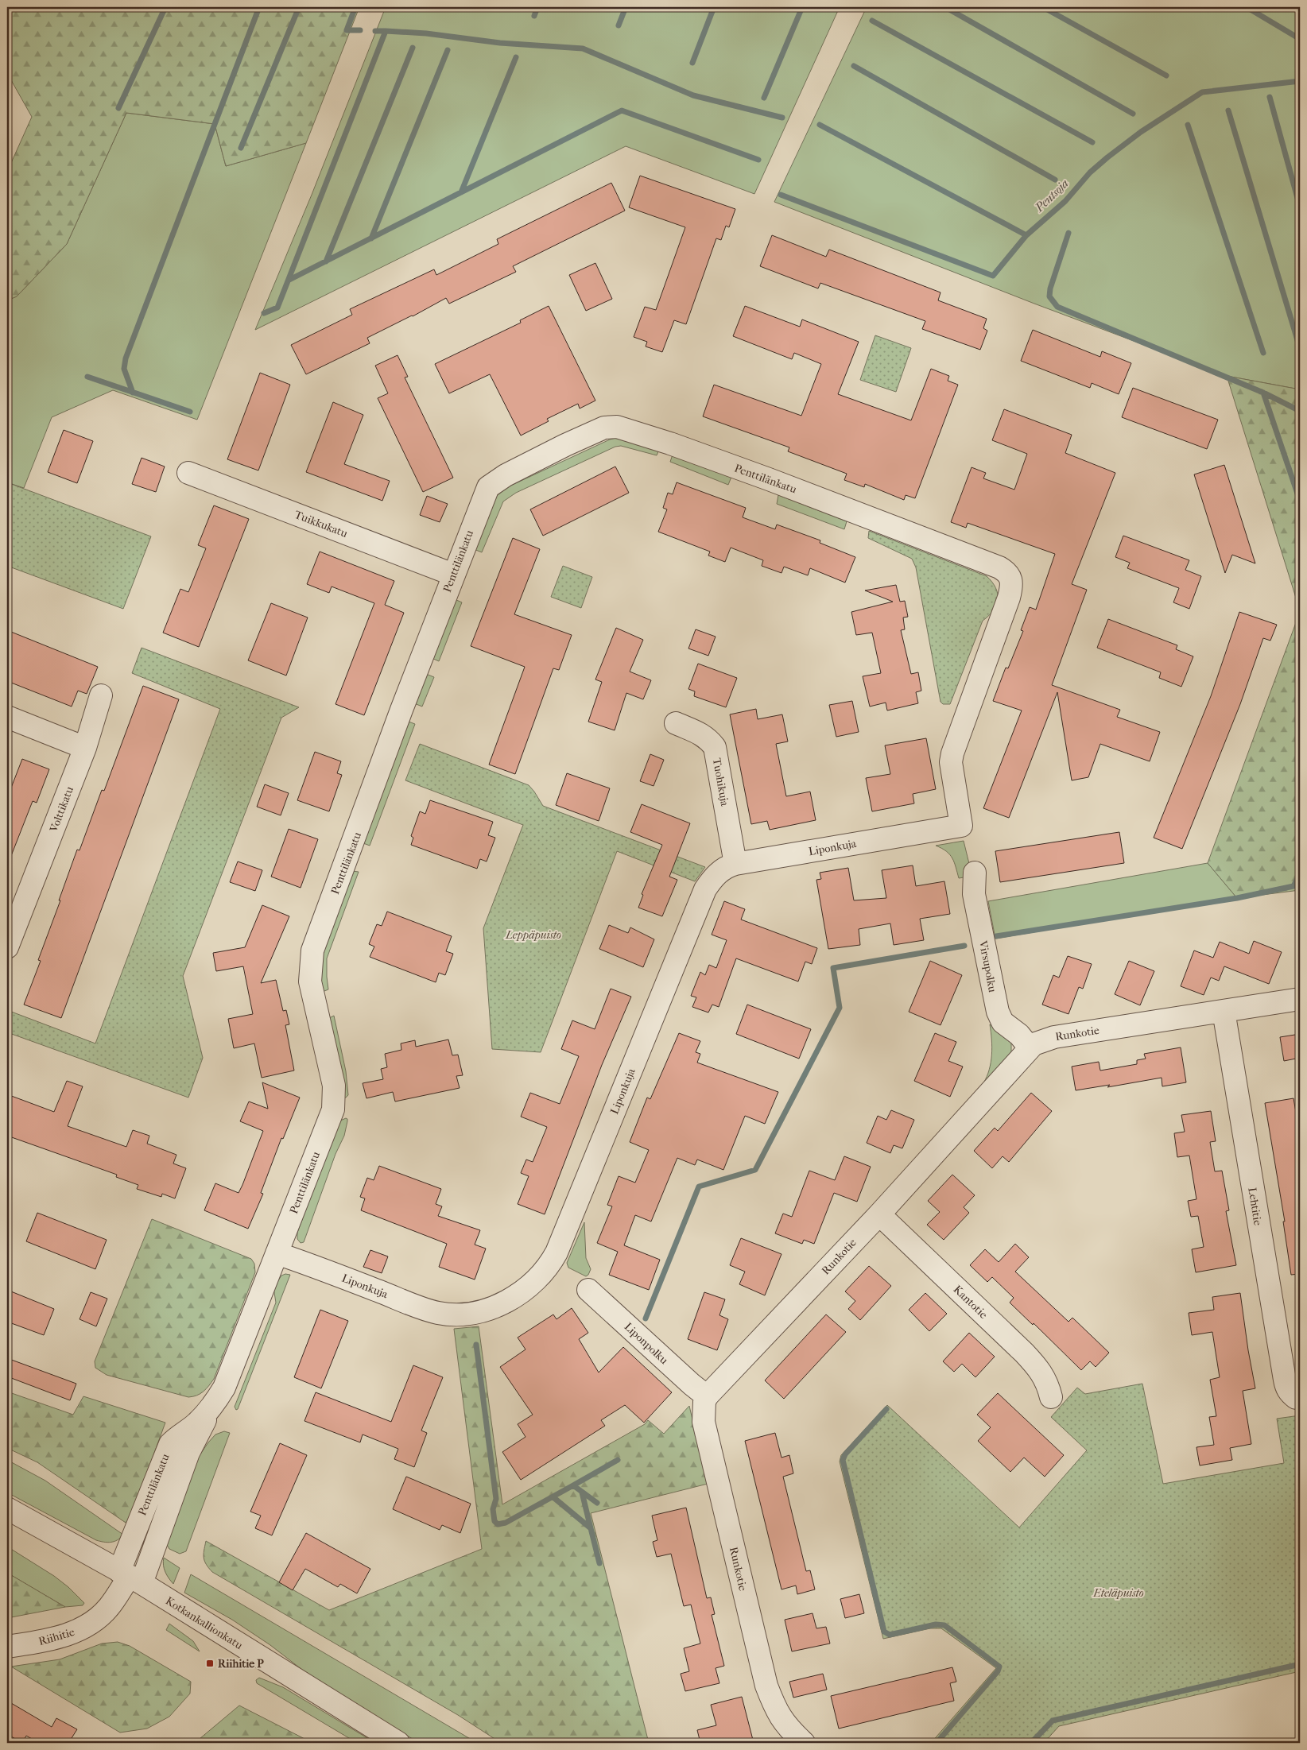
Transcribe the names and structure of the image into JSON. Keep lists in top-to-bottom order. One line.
{"streets":{"street":["Penttilänkatu","Tuikkukatu","Tuohikuja","Volttikatu","Liponkuja","Virsupolku","Runkotie","Lehtitie","Kantotie","Liponpolku","Kotkankallionkatu","Riihitie"]},"crossings":[["Penttilänkatu","Tuikkukatu"],["Penttilänkatu","Liponkuja"],["Penttilänkatu","Kotkankallionkatu"],["Penttilänkatu","Riihitie"],["Tuohikuja","Liponkuja"],["Virsupolku","Runkotie"],["Runkotie","Lehtitie"],["Runkotie","Kantotie"],["Runkotie","Liponpolku"],["Kotkankallionkatu","Riihitie"]],"water":["Pentsoja"],"parks":["Leppäpuisto","Eteläpuisto"],"places":{"transit":["Riihitie P"]}}
